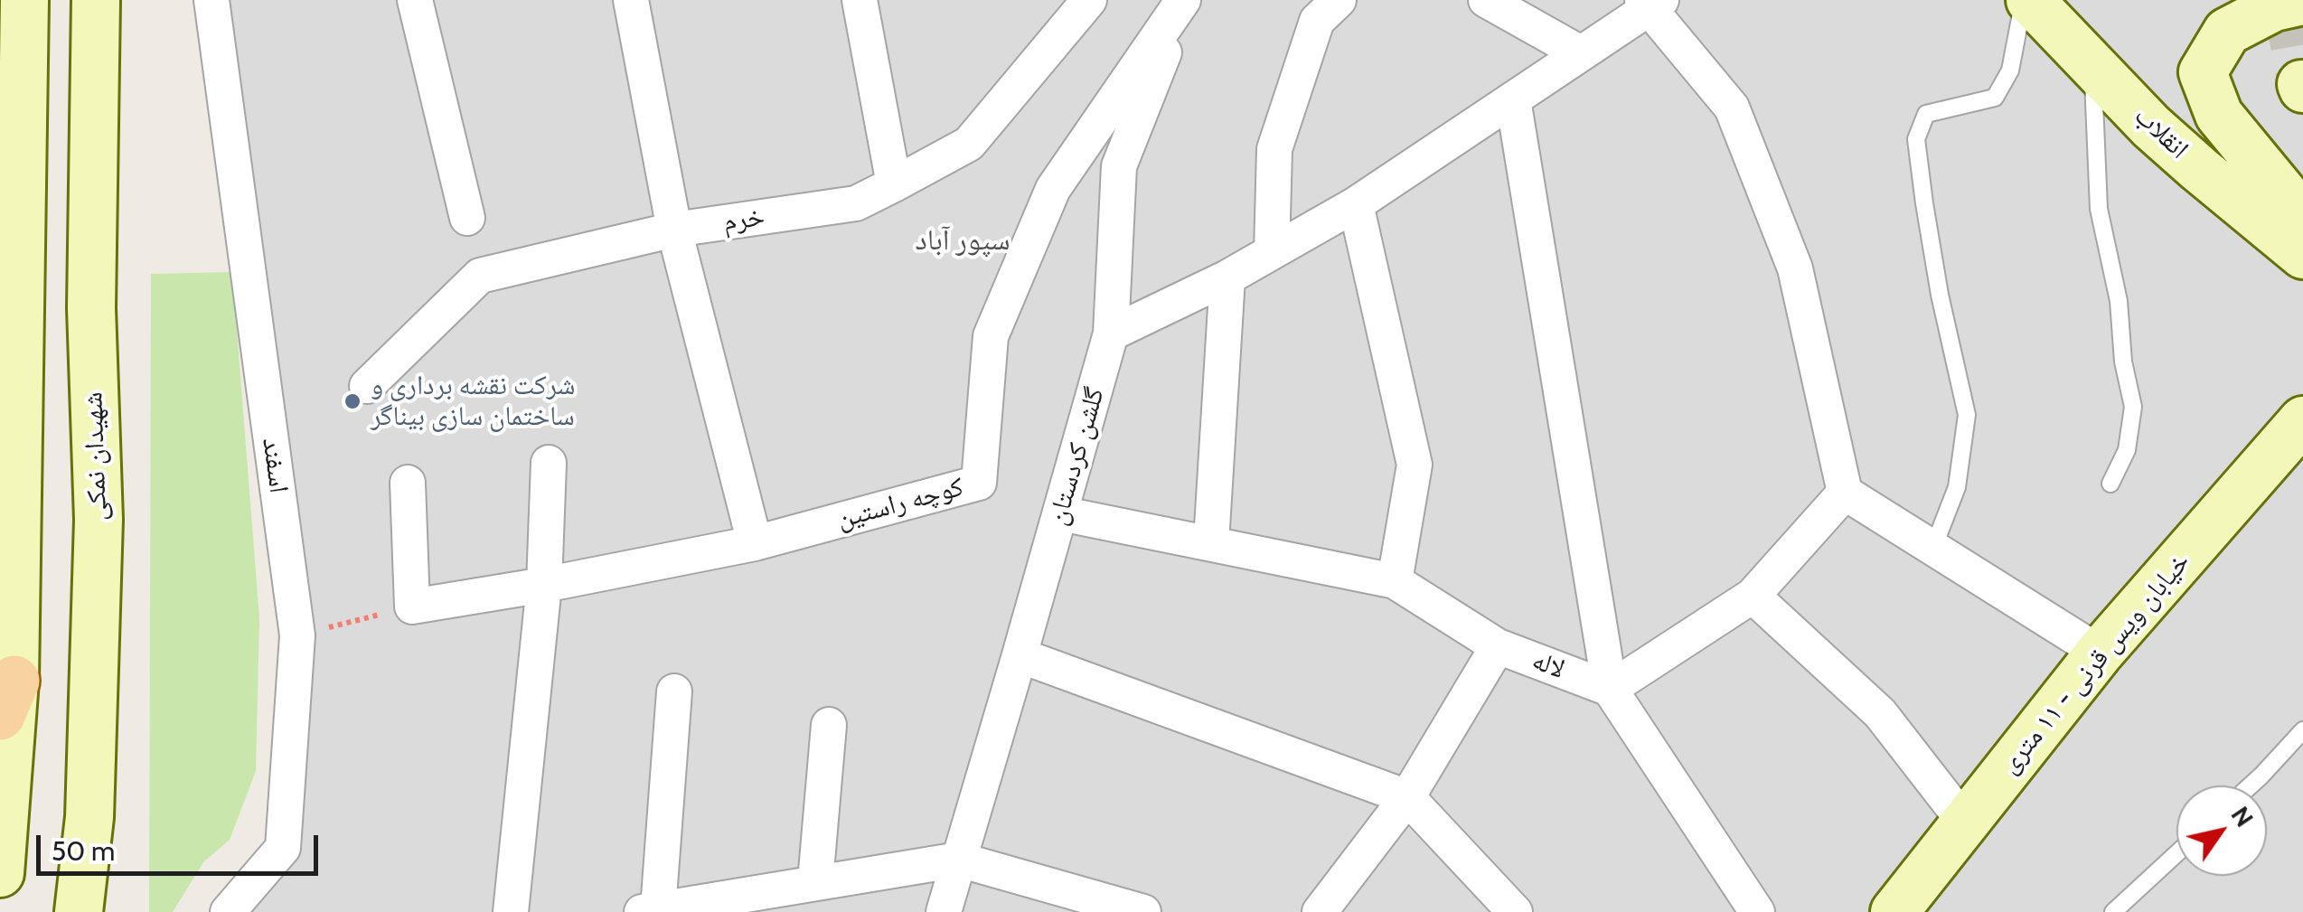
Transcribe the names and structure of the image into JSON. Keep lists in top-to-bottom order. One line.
{"streets":{"main road":["انقلاب","شهیدان نمکی","خیابان ویس قرنی - ۱۱ متری"],"street":["خرم","گلشن کردستان","اسفند","کوچه راستین","لاله"]},"crossings":[["گلشن کردستان","کوچه راستین"]],"districts":["سپور آباد"],"places":["شرکت نقشه برداری و ساختمان سازی بیناگر"],"scale_bar":"50 m","north":"top right"}
